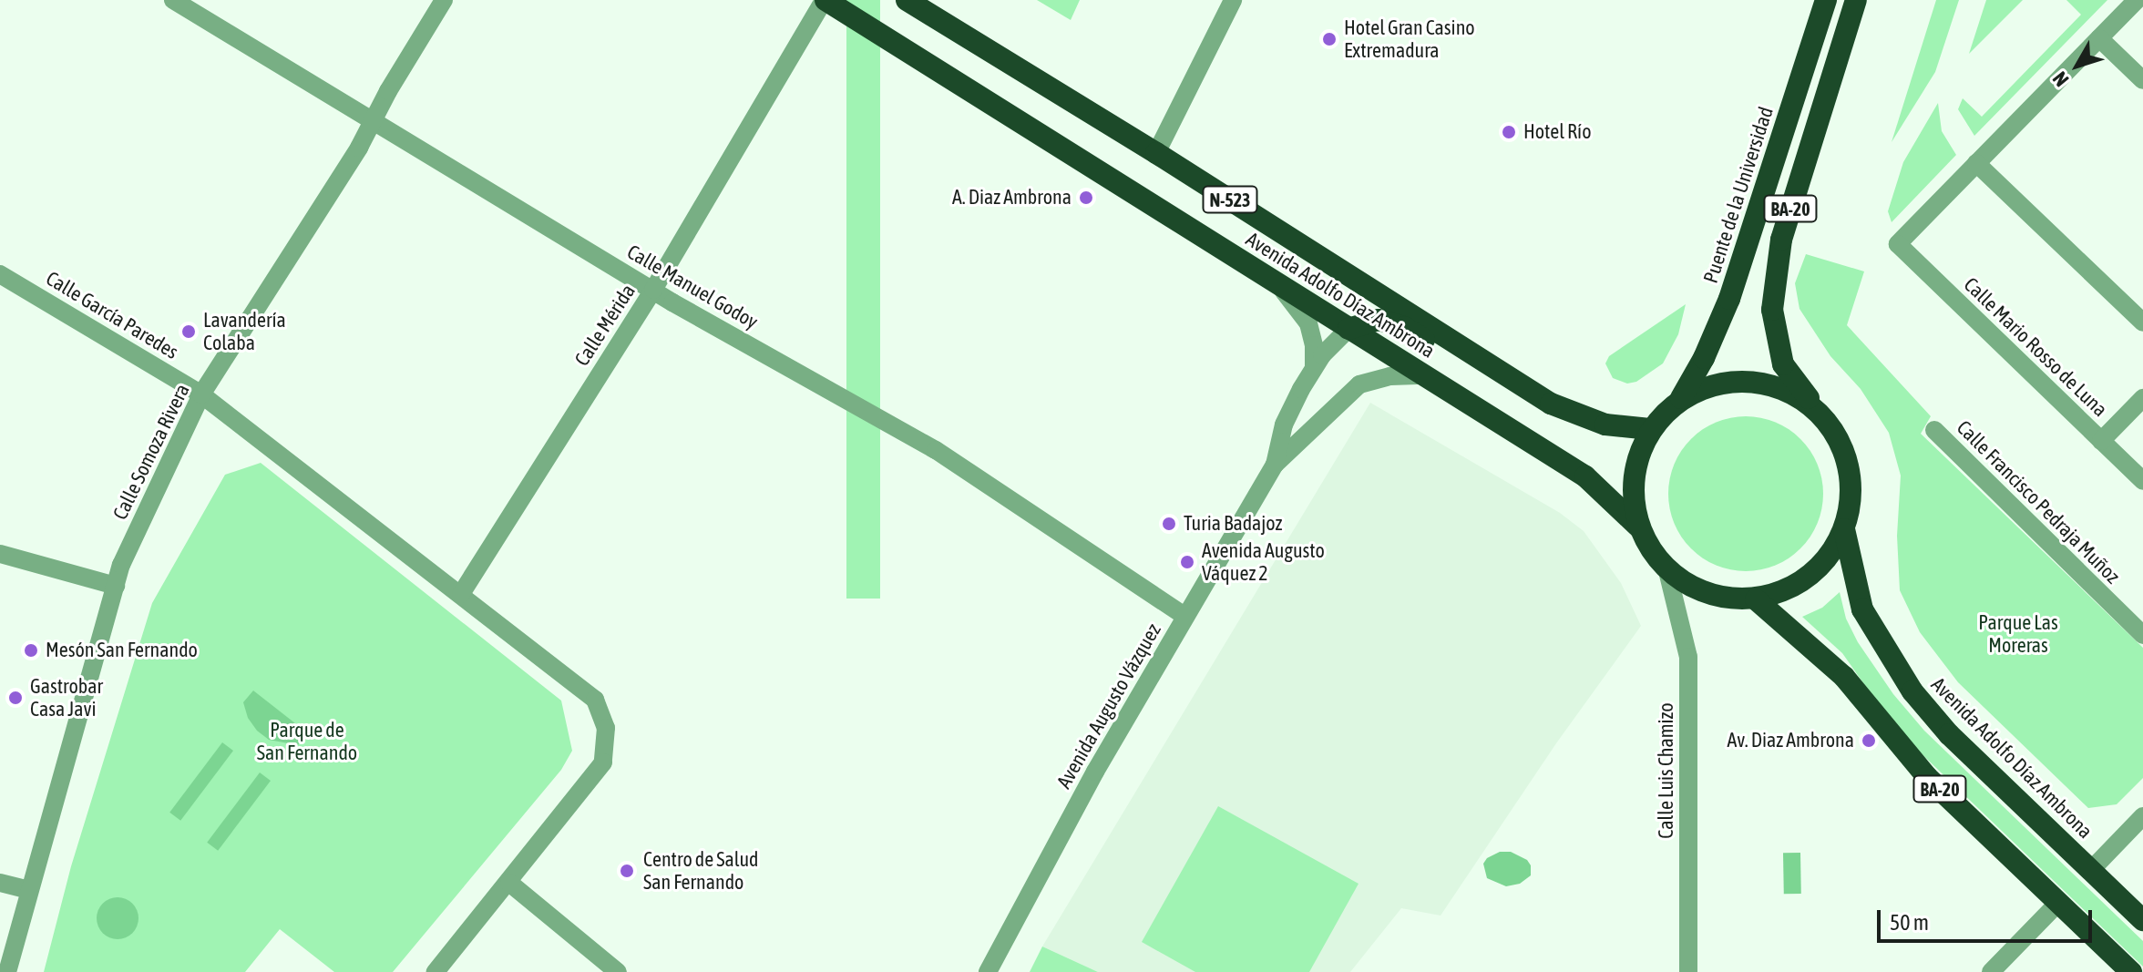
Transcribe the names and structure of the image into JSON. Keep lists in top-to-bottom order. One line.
{"streets":{"highway":["Puente de la Universidad","N-523","BA-20","Avenida Adolfo Díaz Ambrona"],"street":["Calle Manuel Godoy","Calle García Paredes","Calle Mérida","Calle Mario Rosso de Luna","Calle Somoza Rivera","Calle Francisco Pedraja Muñoz","Avenida Augusto Vázquez","Calle Luis Chamizo"]},"crossings":[["Puente de la Universidad","BA-20"],["Puente de la Universidad","Avenida Adolfo Díaz Ambrona"],["Puente de la Universidad","Calle Luis Chamizo"],["BA-20","Avenida Adolfo Díaz Ambrona"],["BA-20","Calle Luis Chamizo"],["Calle Manuel Godoy","Calle Mérida"],["Calle Manuel Godoy","Calle Somoza Rivera"],["Calle Manuel Godoy","Avenida Augusto Vázquez"],["Avenida Adolfo Díaz Ambrona","Calle Mérida"],["Avenida Adolfo Díaz Ambrona","Avenida Augusto Vázquez"],["Avenida Adolfo Díaz Ambrona","Calle Luis Chamizo"],["Calle García Paredes","Calle Somoza Rivera"]],"parks":["Parque Las Moreras","Parque de San Fernando"],"places":["Hotel Gran Casino Extremadura","Hotel Río","A. Diaz Ambrona","Lavandería Colaba","Turia Badajoz","Avenida Augusto Váquez 2","Mesón San Fernando","Gastrobar Casa Javi","Av. Diaz Ambrona","Centro de Salud San Fernando"],"scale_bar":"50 m","north":"bottom left"}
